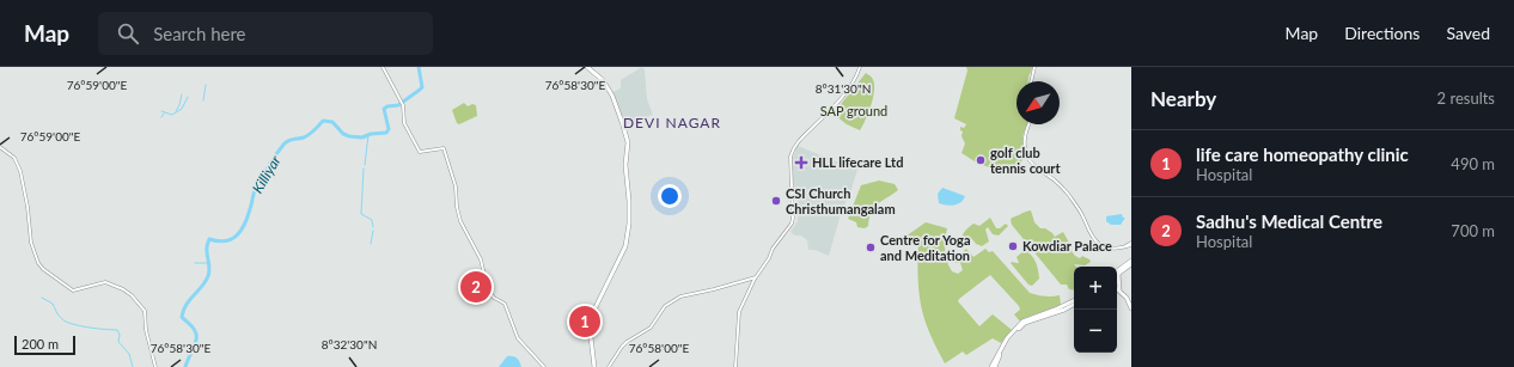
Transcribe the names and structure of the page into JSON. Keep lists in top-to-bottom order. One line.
{"districts":["DEVI NAGAR"],"water":["Killiyar"],"parks":["SAP ground"],"places":{"other":["golf club tennis court","CSI Church Christhumangalam","Kowdiar Palace","Centre for Yoga and Meditation"],"health":["HLL lifecare Ltd"]},"scale_bar":"200 m","north":"bottom left","page":{"header":"Map","search":"Search here","nav":["Map","Directions","Saved"],"heading":["Nearby","2 results"],"list":[{"mark":"1","name":"life care homeopathy clinic","note":"Hospital","value":"490 m"},{"mark":"2","name":"Sadhu's Medical Centre","note":"Hospital","value":"700 m"}],"map_buttons":["+","−"],"pins":["2","1"],"scale":"200 m"},"coordinates":["76°59'00\"E","76°58'30\"E","8°31'30\"N","8°32'30\"N","76°58'00\"E"]}
